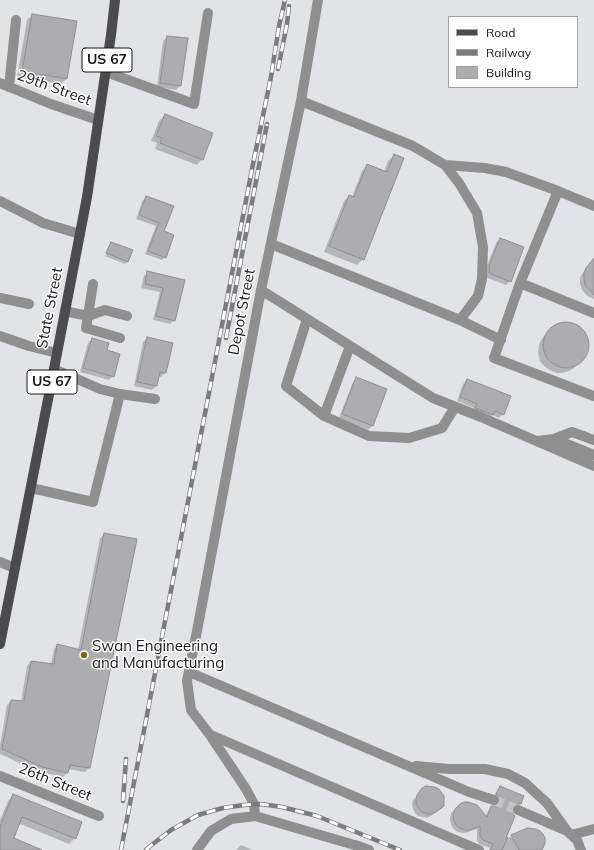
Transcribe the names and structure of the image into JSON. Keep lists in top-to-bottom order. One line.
{"streets":{"main road":["US 67","State Street"],"street":["29th Street","Depot Street","26th Street"]},"crossings":[["29th Street","State Street"]],"places":["Swan Engineering and Manufacturing"],"legend":["Road","Railway","Building"]}
